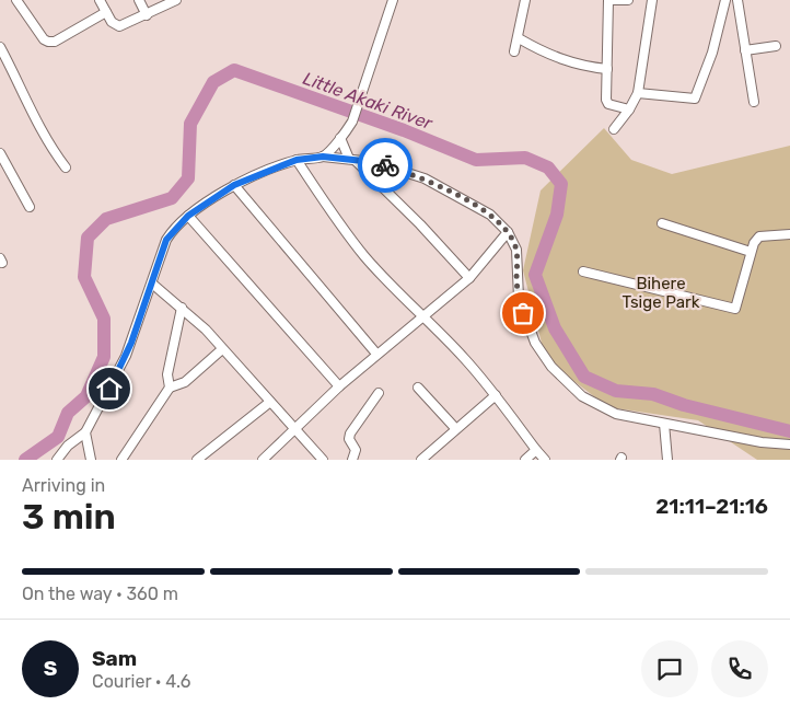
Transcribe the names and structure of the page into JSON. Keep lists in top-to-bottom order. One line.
{"water":["Little Akaki River"],"parks":["Bihere Tsige Park"],"page":{"heading":["3 min","Arriving in","21:11–21:16"],"panel":["Sam","Courier · 4.6"],"bar":"On the way · 360 m","round":"S"}}
